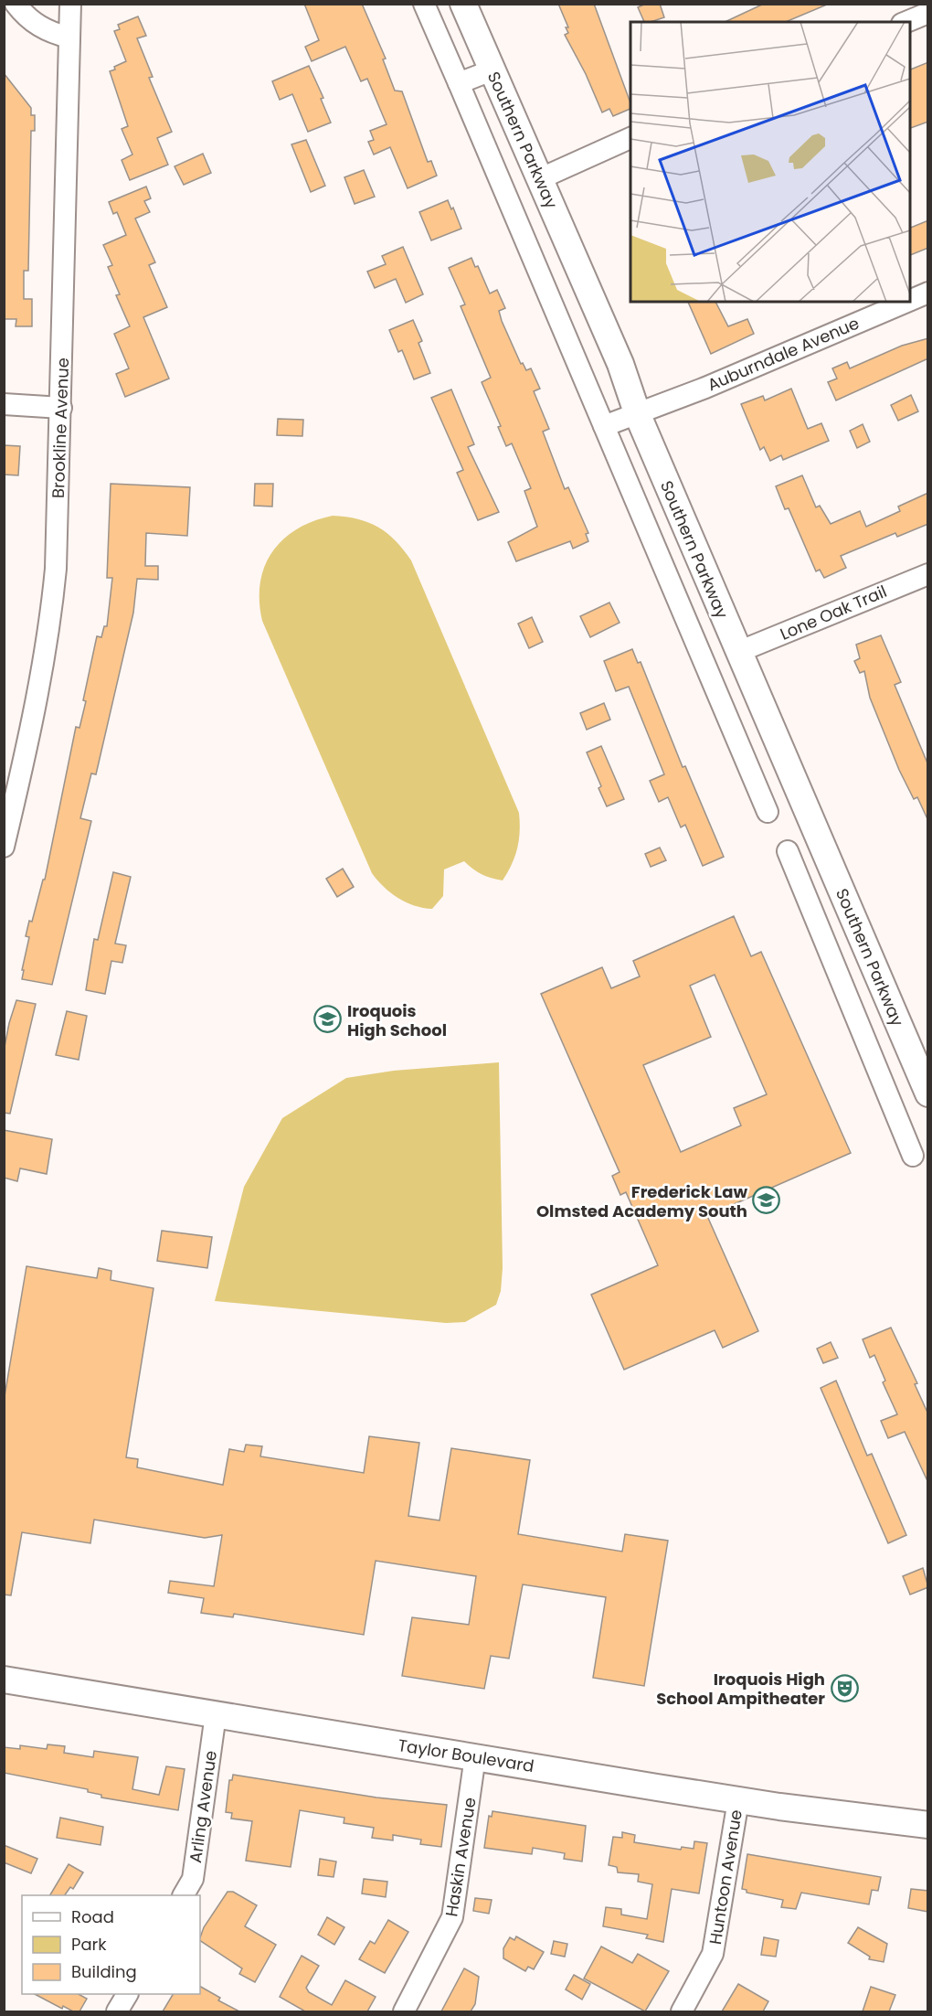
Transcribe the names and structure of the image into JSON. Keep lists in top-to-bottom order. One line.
{"streets":{"main road":["Southern Parkway","Taylor Boulevard"],"street":["Auburndale Avenue","Brookline Avenue","Lone Oak Trail","Arling Avenue","Haskin Avenue","Huntoon Avenue"]},"crossings":[["Southern Parkway","Auburndale Avenue"],["Southern Parkway","Lone Oak Trail"],["Taylor Boulevard","Arling Avenue"],["Taylor Boulevard","Haskin Avenue"],["Taylor Boulevard","Huntoon Avenue"]],"places":{"school or university":["Iroquois High School","Frederick Law Olmsted Academy South"],"theatre":["Iroquois High School Ampitheater"]},"legend":["Road","Park","Building"]}
